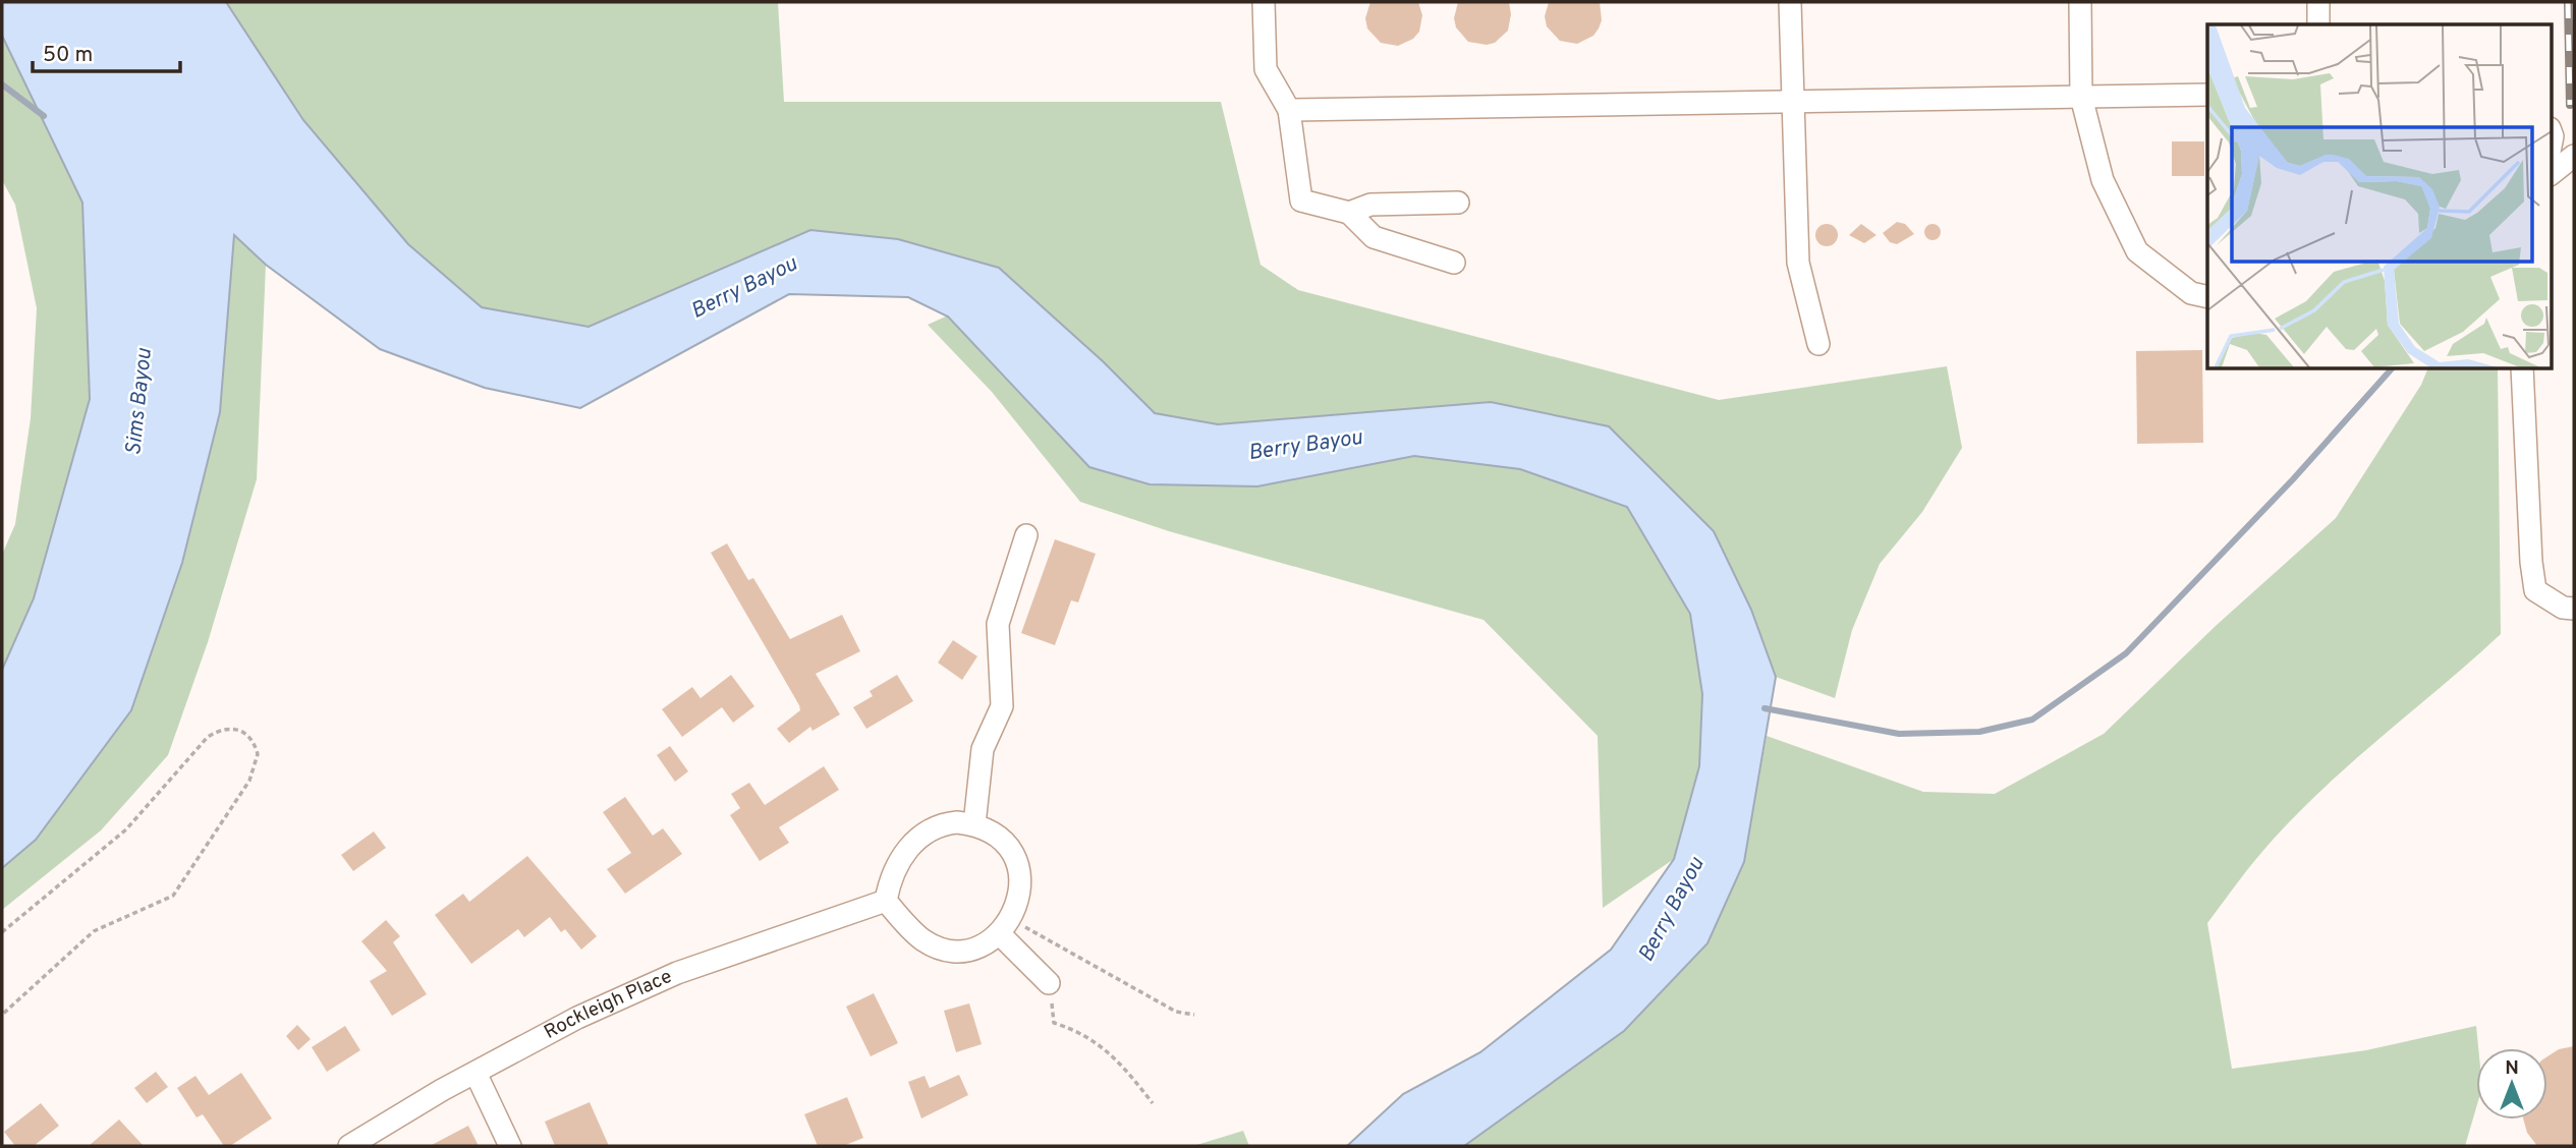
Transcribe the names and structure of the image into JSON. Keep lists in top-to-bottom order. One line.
{"streets":{"street":["Rockleigh Place"]},"water":["Berry Bayou","Sims Bayou"],"scale_bar":"50 m","north":"top"}
